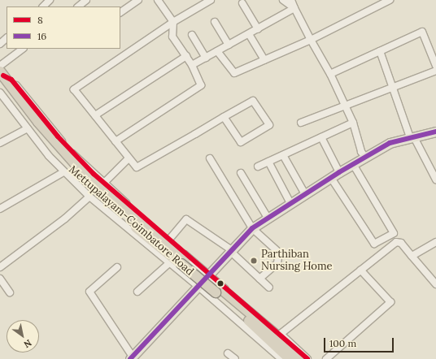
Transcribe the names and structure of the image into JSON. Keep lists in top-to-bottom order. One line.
{"streets":{"highway":["Mettupalayam-Coimbatore Road"]},"places":["Parthiban Nursing Home"],"lines":["transit line 8","transit line 16"],"legend":["8","16"],"scale_bar":"100 m","north":"bottom right"}
